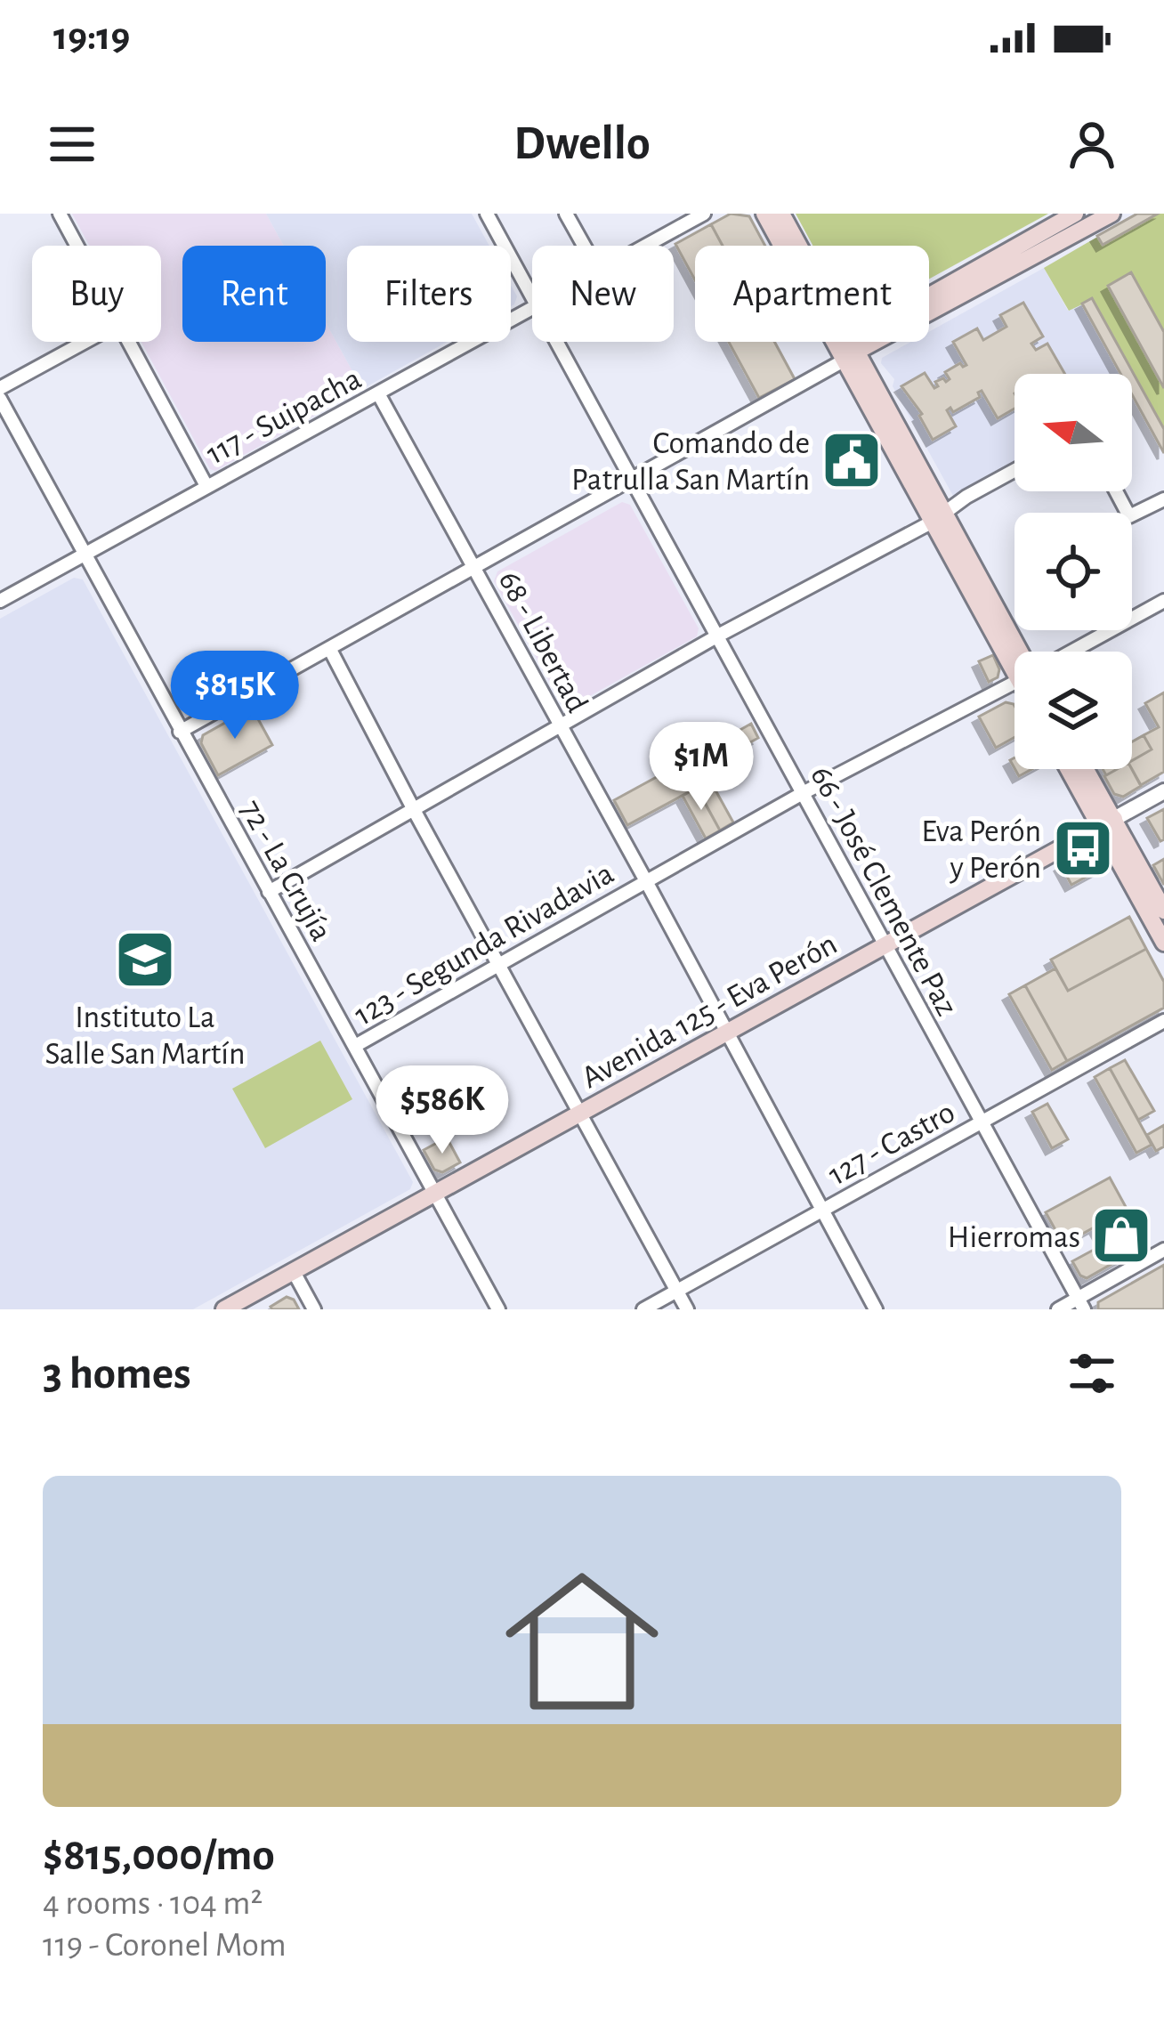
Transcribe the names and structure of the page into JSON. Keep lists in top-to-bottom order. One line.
{"streets":{"main road":["Avenida 125 - Eva Perón"],"street":["117 - Suipacha","68 - Libertad","72 - La Crujía","66 - José Clemente Paz","123 - Segunda Rivadavia","127 - Castro"]},"crossings":[["117 - Suipacha","68 - Libertad"],["117 - Suipacha","72 - La Crujía"],["68 - Libertad","123 - Segunda Rivadavia"],["68 - Libertad","Avenida 125 - Eva Perón"],["68 - Libertad","127 - Castro"],["72 - La Crujía","123 - Segunda Rivadavia"],["72 - La Crujía","Avenida 125 - Eva Perón"],["66 - José Clemente Paz","123 - Segunda Rivadavia"],["66 - José Clemente Paz","Avenida 125 - Eva Perón"],["66 - José Clemente Paz","127 - Castro"]],"places":{"public building":["Comando de Patrulla San Martín"],"bus stop":["Eva Perón y Perón"],"school or university":["Instituto La Salle San Martín"],"shop":["Hierromas"]},"north":"left","page":{"status":"19:19","header":"Dwello","chip":["Buy","Rent","Filters","New","Apartment"],"price":["$815K","$1M","$586K"],"heading":"3 homes","list":[{"name":"$815,000/mo","note":"4 rooms · 104 m² · 119 - Coronel Mom"}]}}
